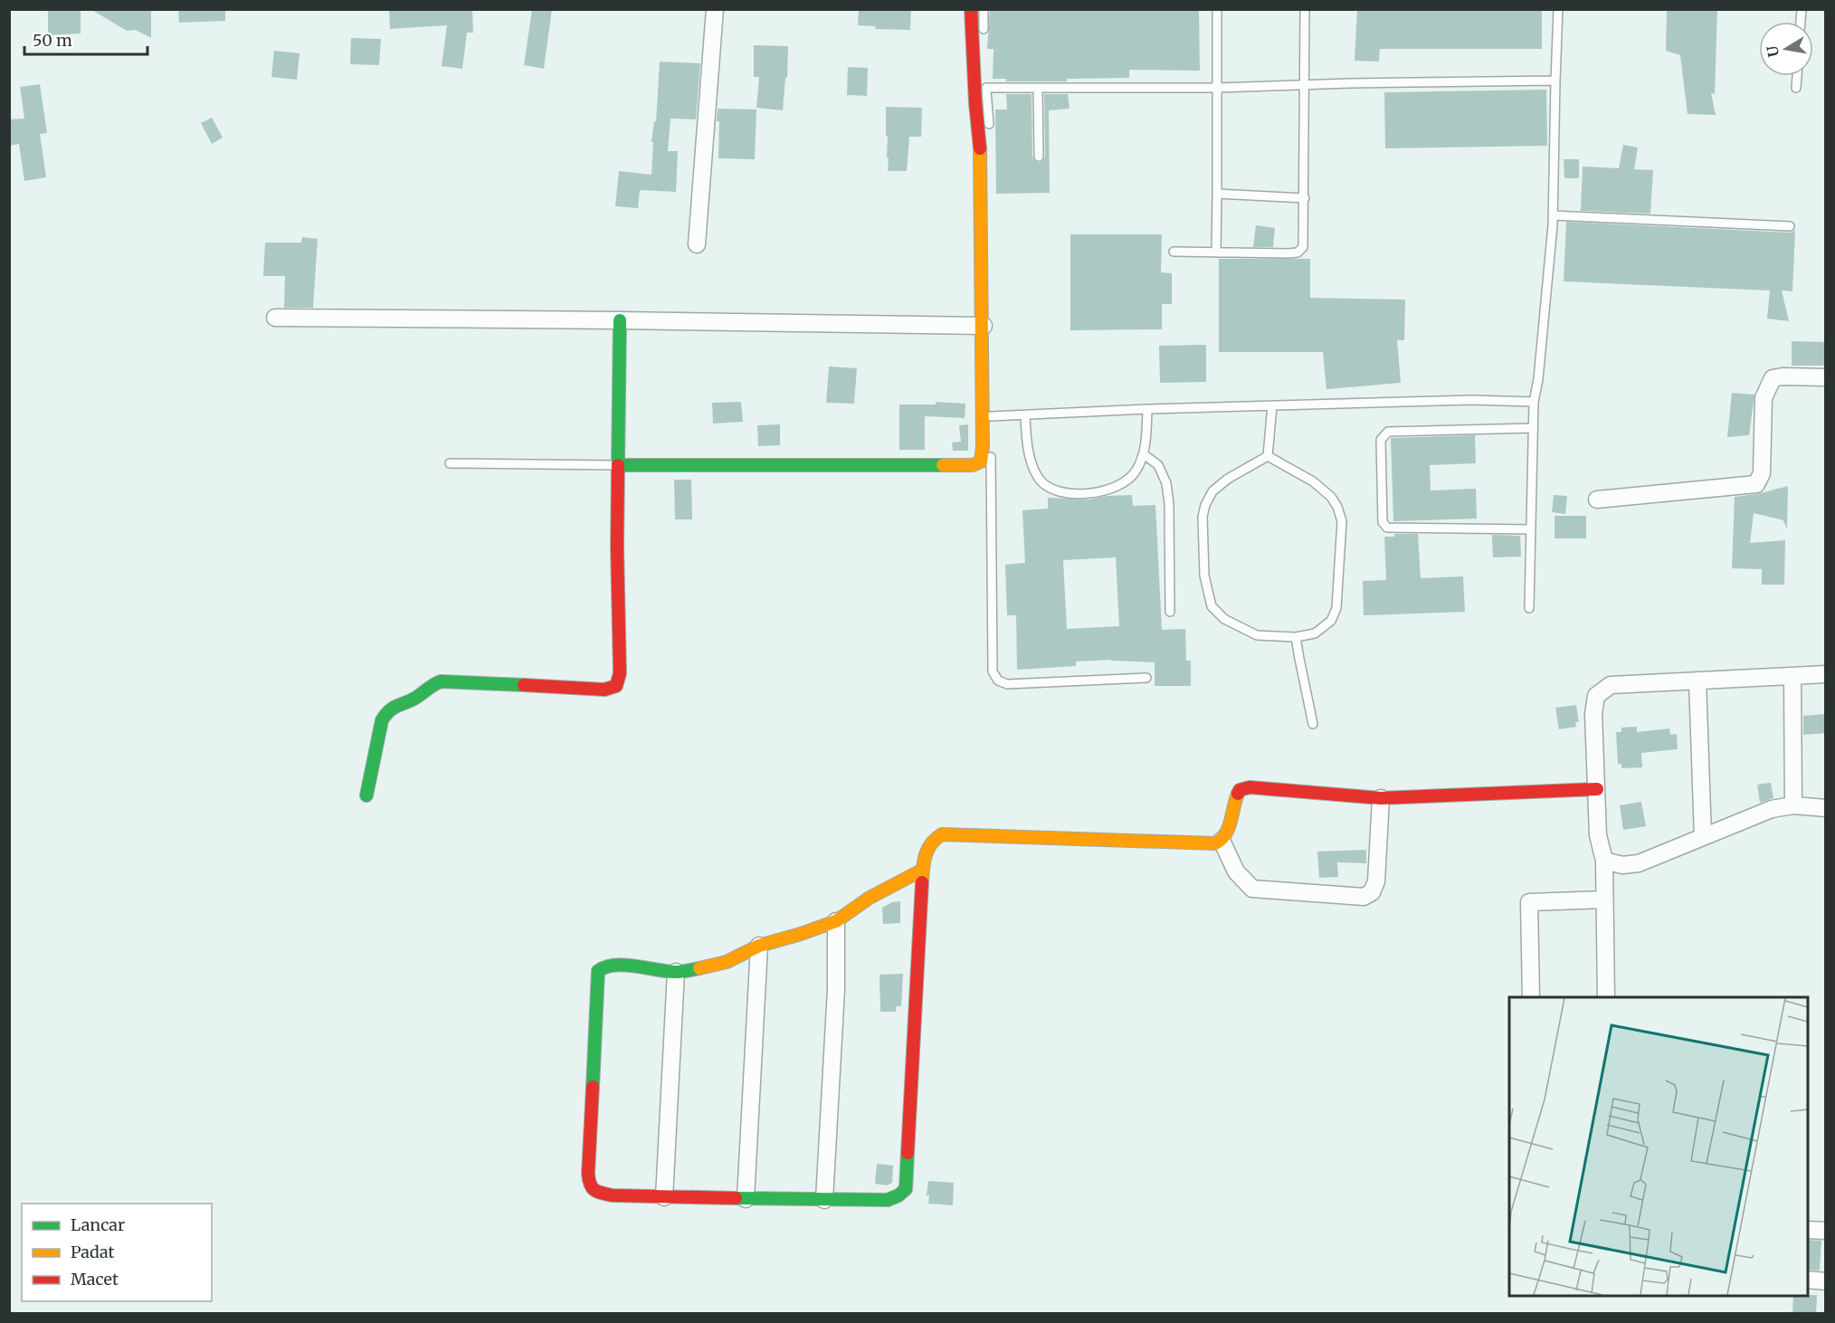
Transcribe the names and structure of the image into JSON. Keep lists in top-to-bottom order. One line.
{"legend":["Lancar","Padat","Macet"],"scale_bar":"50 m","north":"left"}
